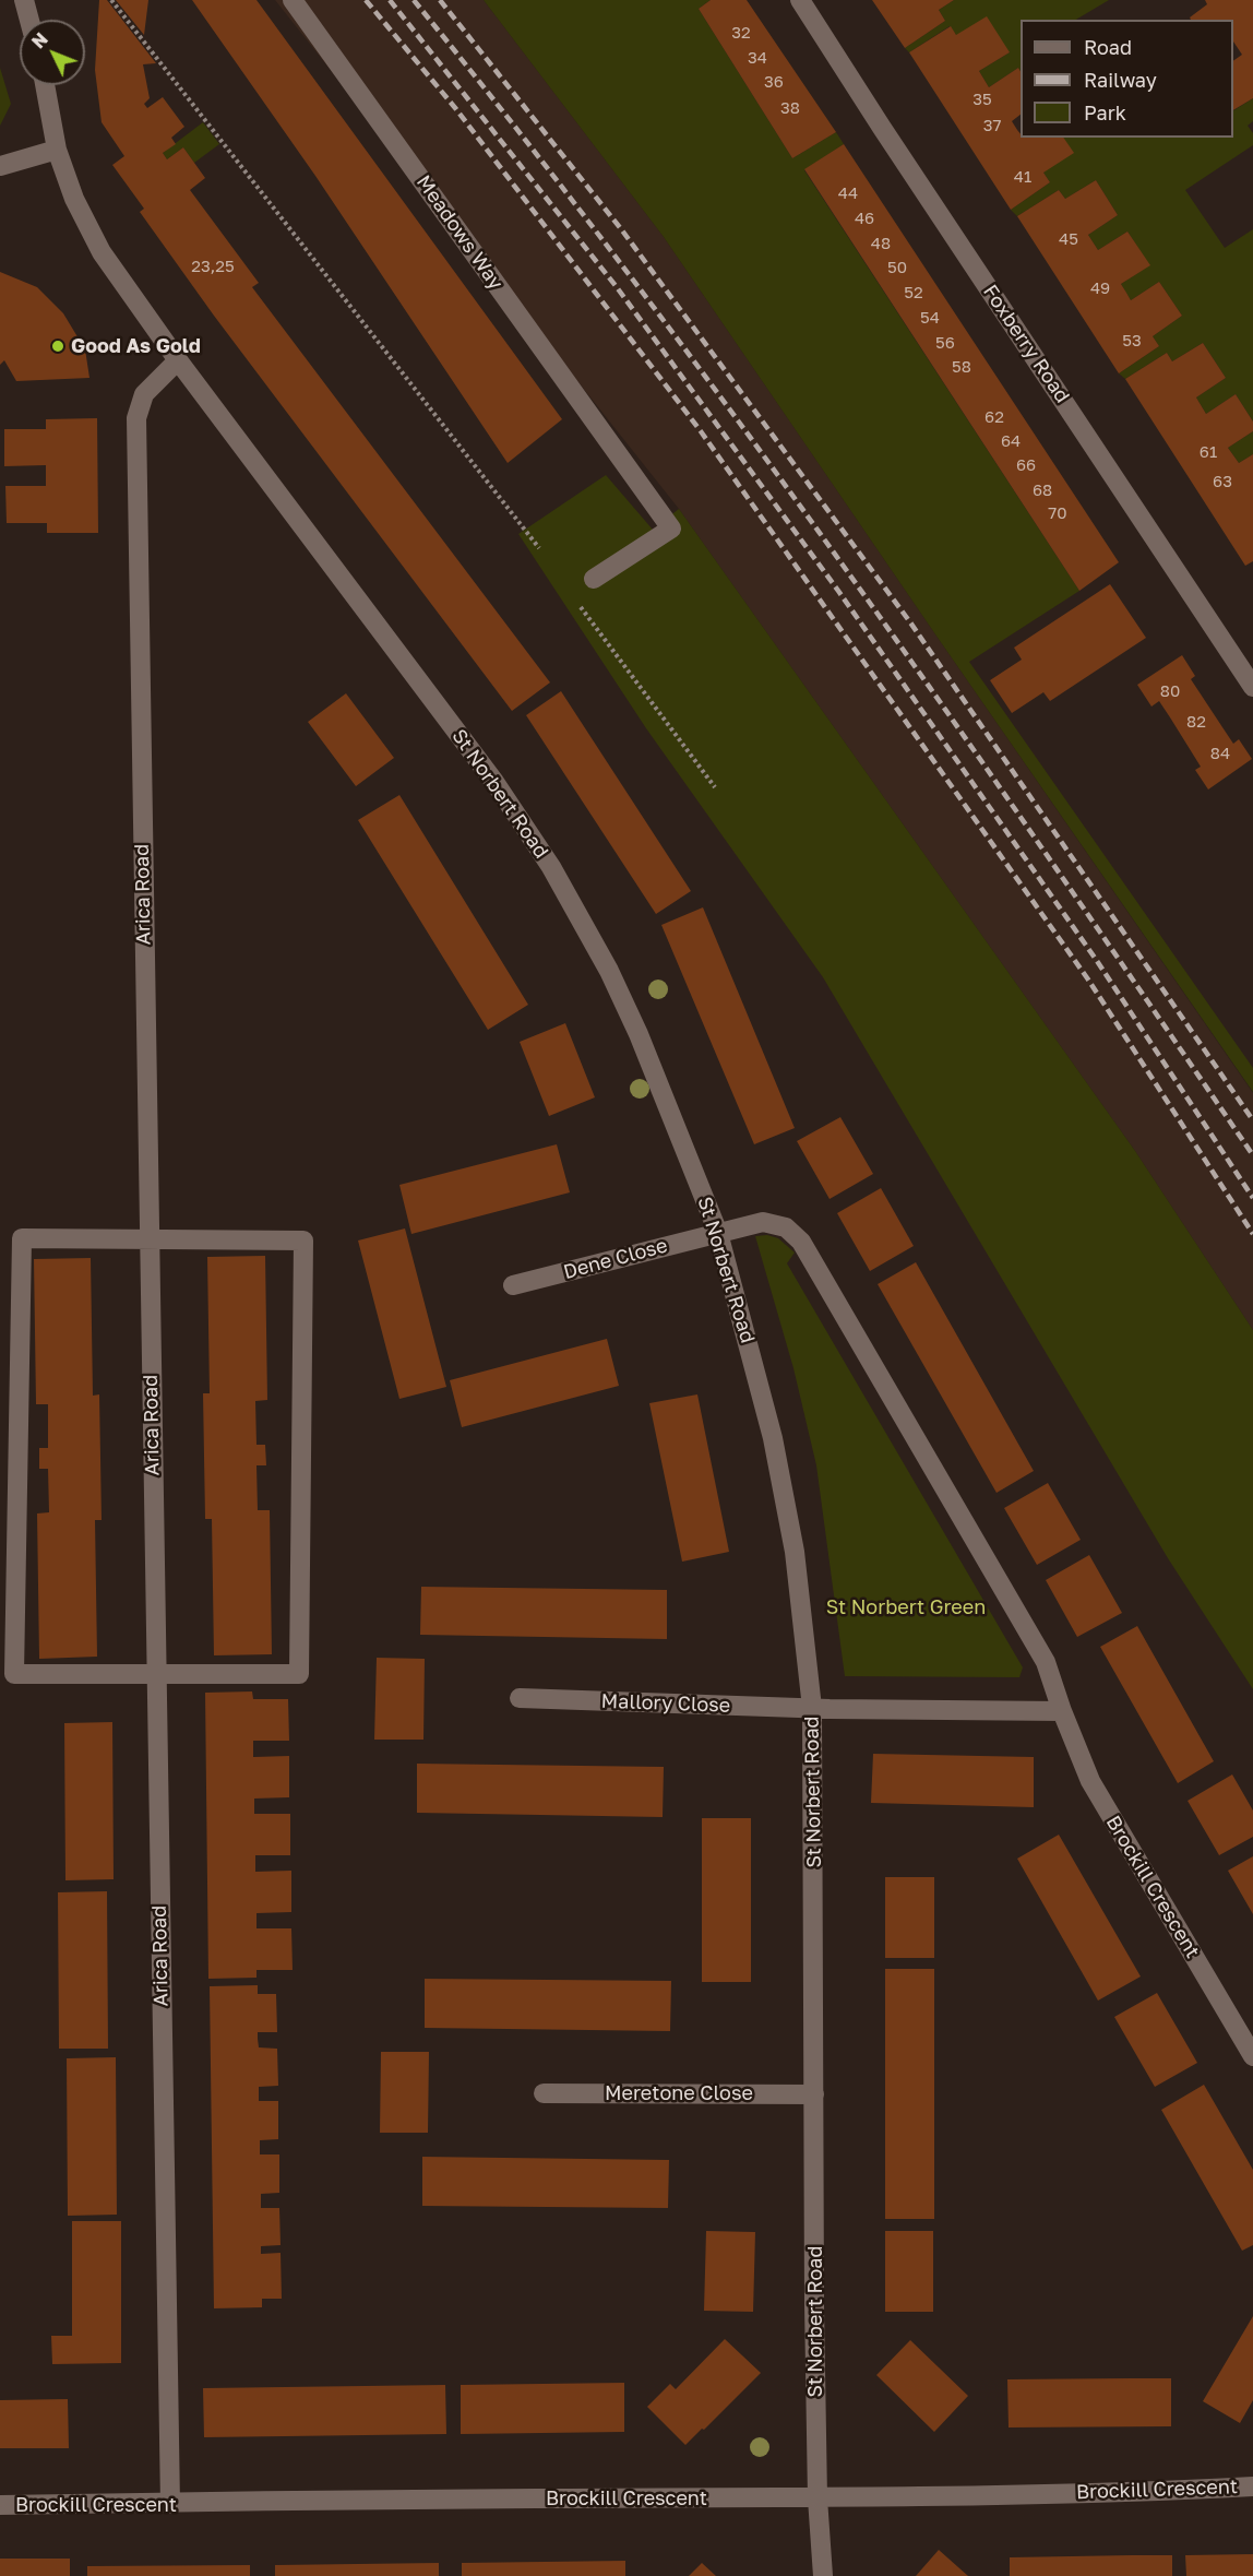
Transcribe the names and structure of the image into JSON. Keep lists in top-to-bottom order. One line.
{"streets":{"street":["Meadows Way","Foxberry Road","St Norbert Road","Arica Road","Dene Close","Mallory Close","Brockill Crescent","Meretone Close"]},"crossings":[["St Norbert Road","Arica Road"],["St Norbert Road","Dene Close"],["St Norbert Road","Mallory Close"],["St Norbert Road","Brockill Crescent"],["St Norbert Road","Meretone Close"],["Arica Road","Brockill Crescent"]],"parks":["St Norbert Green"],"places":["Good As Gold"],"house_numbers":["32","34","36","35","38","37","41","44","46","45","48","23,25","50","49","52","54","53","56","58","62","64","61","66","63","68","70","80","82","84"],"legend":["Road","Railway","Park"],"north":"top left"}
